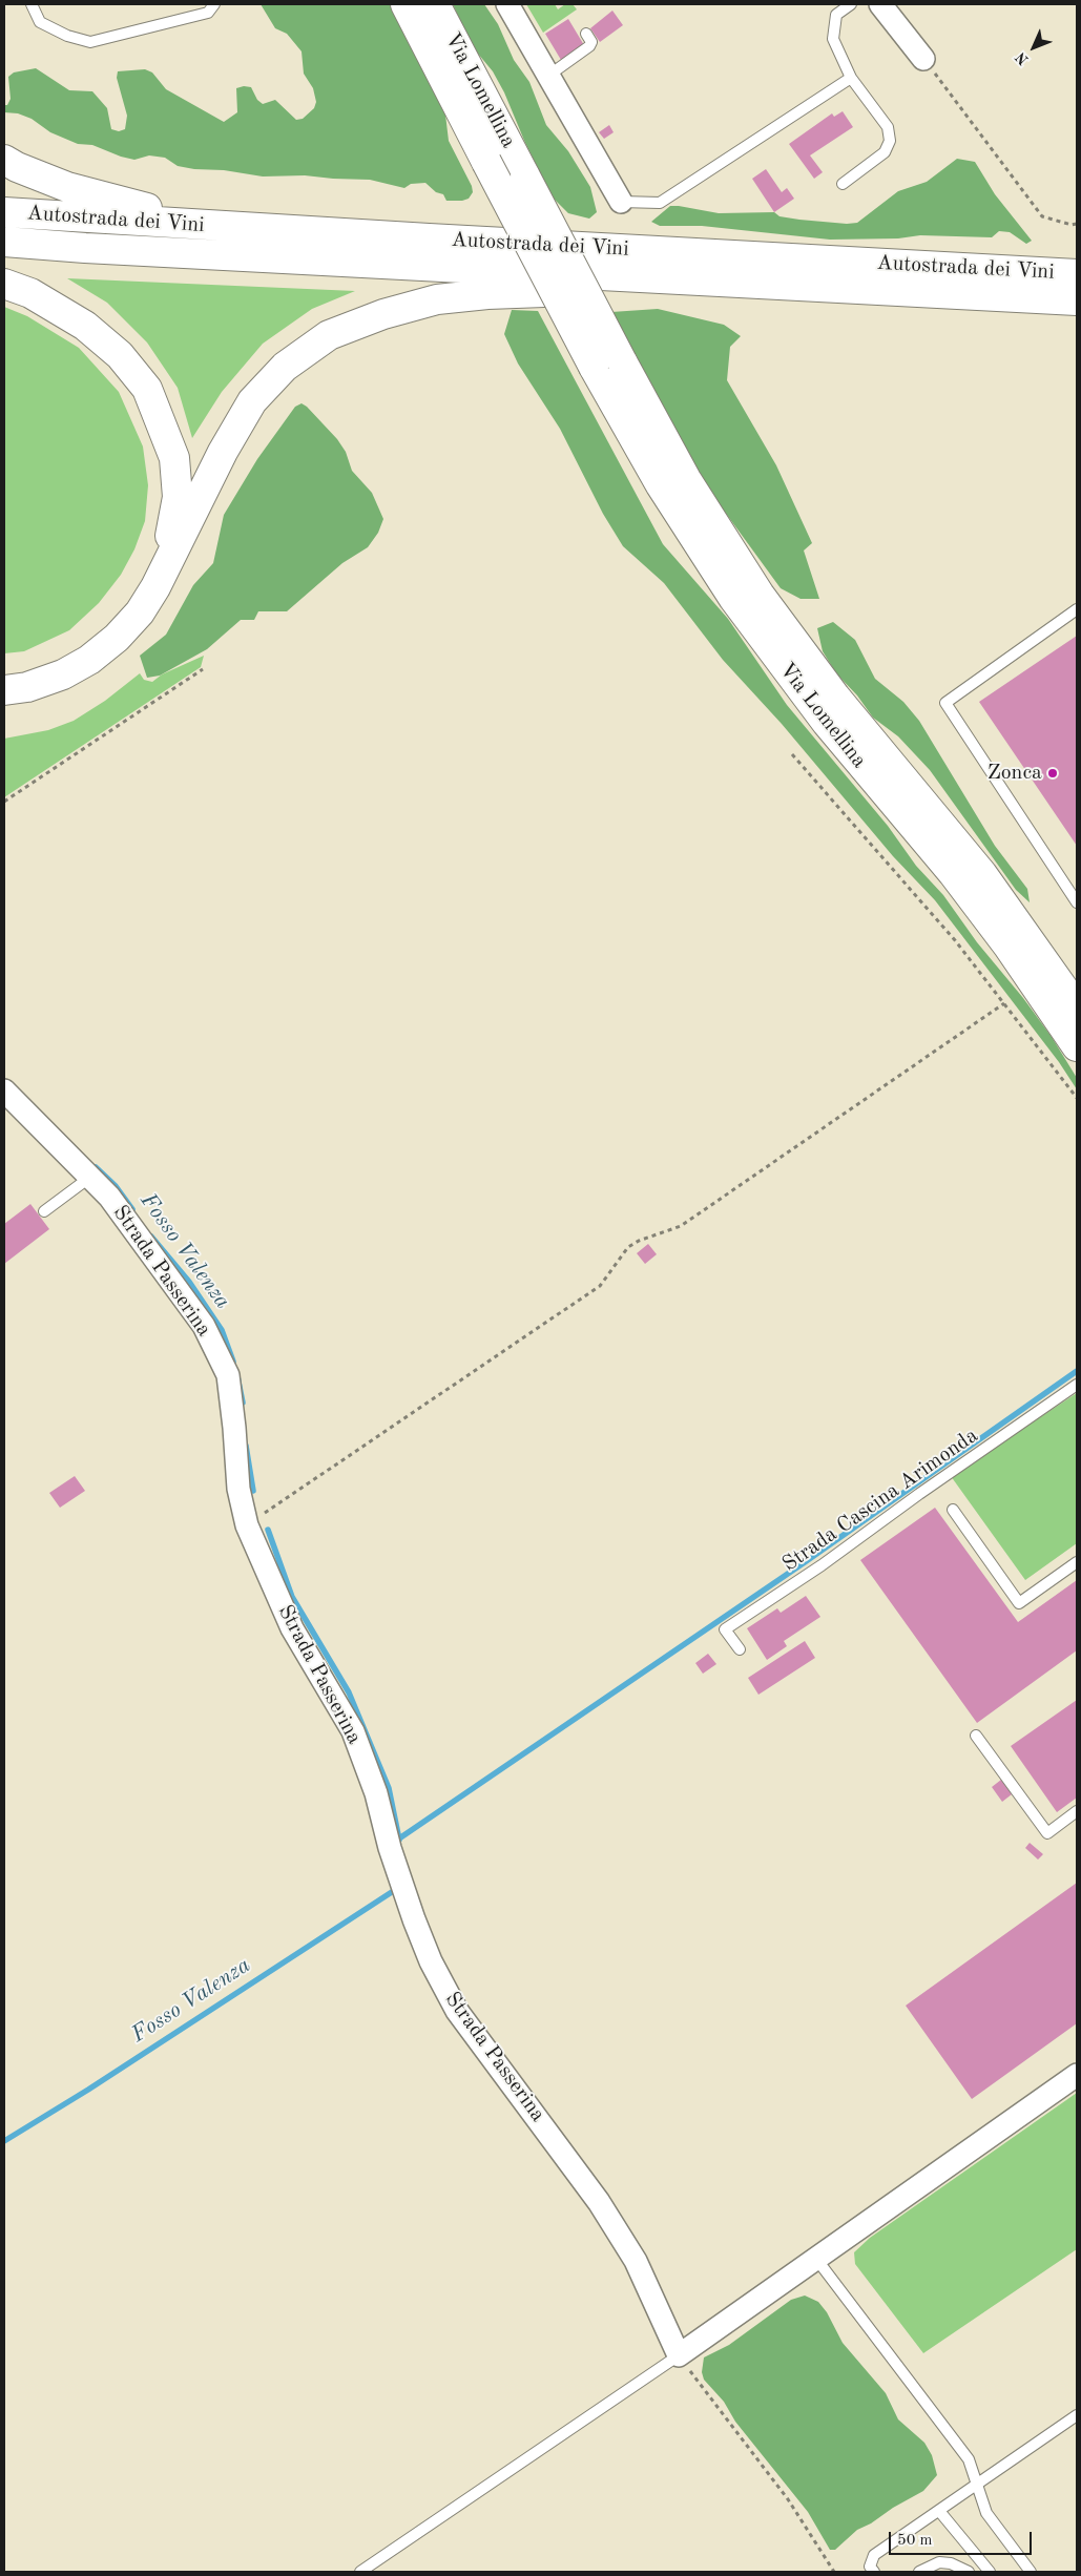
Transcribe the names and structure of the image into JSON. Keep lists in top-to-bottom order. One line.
{"streets":{"main road":["Via Lomellina","Autostrada dei Vini"],"street":["Strada Passerina"],"lane":["Strada Cascina Arimonda"]},"water":["Fosso Valenza"],"places":["Zonca"],"scale_bar":"50 m","north":"bottom left"}
